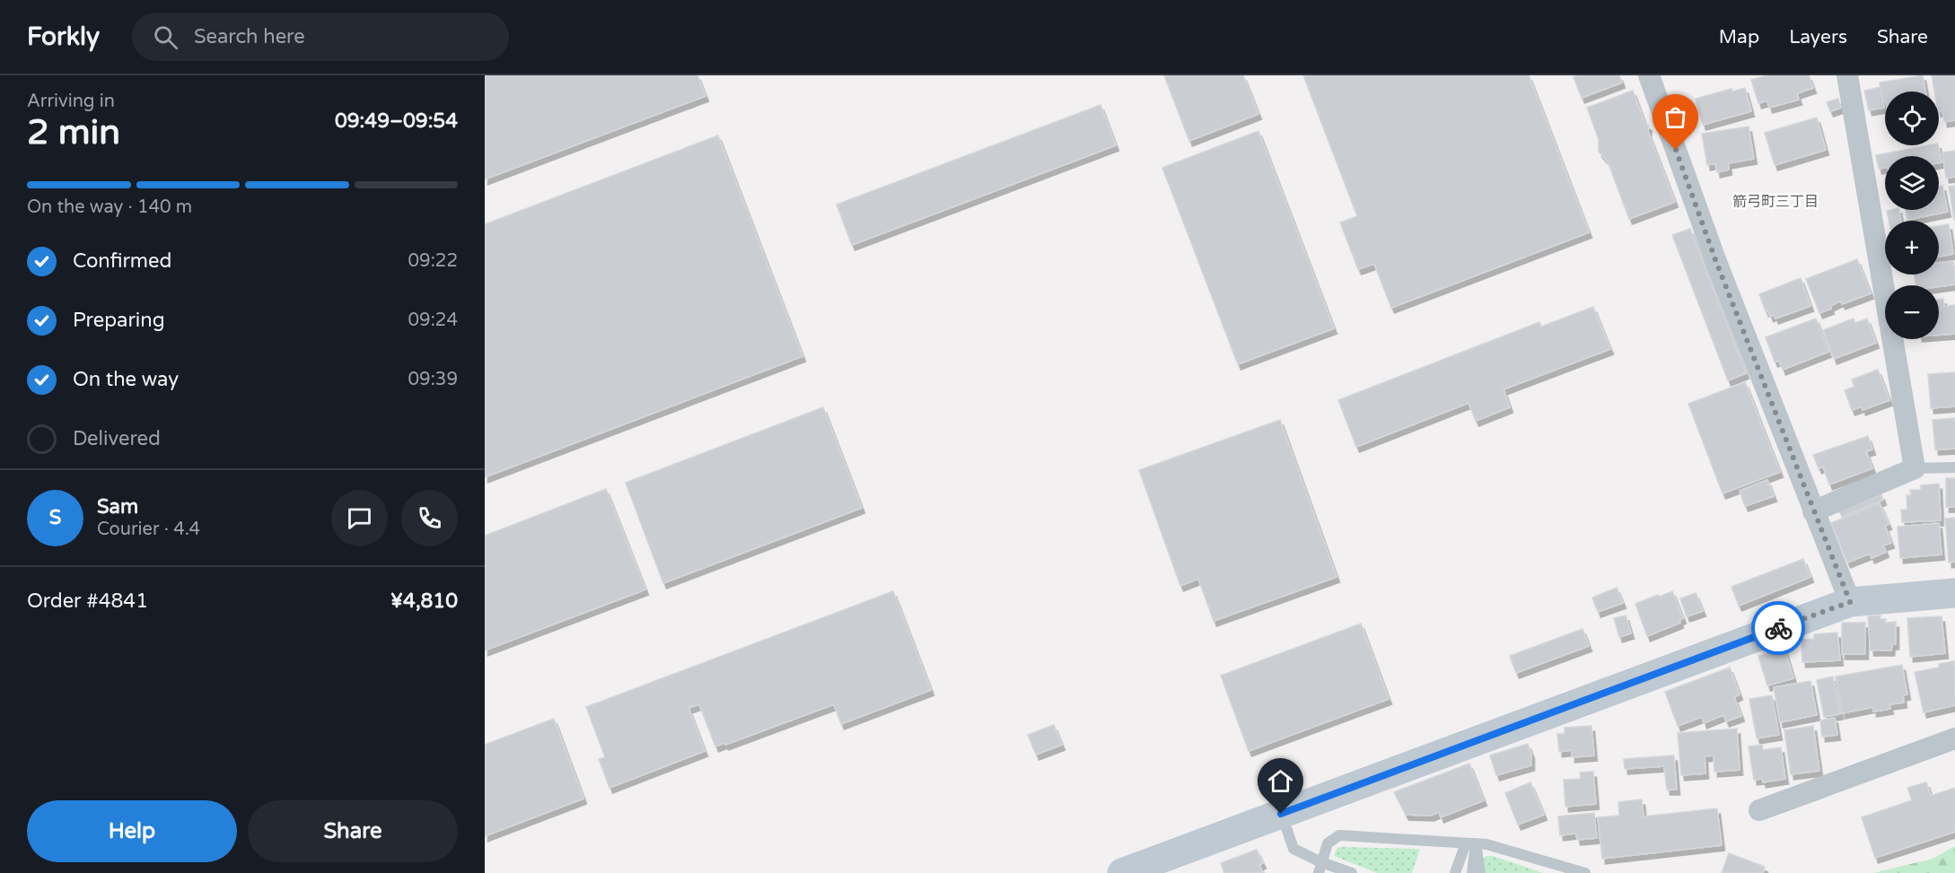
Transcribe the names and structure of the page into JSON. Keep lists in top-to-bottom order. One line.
{"districts":["箭弓町三丁目"],"page":{"header":"Forkly","search":"Search here","nav":["Map","Layers","Share"],"heading":["2 min","Arriving in","09:49–09:54"],"panel":["Sam","Courier · 4.4","Order #4841","¥4,810"],"map_buttons":["+","−"],"bar":"On the way · 140 m","list":[["Confirmed","09:22"],["Preparing","09:24"],["On the way","09:39"],"Delivered"],"round":"S","buttons":["Help","Share"]}}
